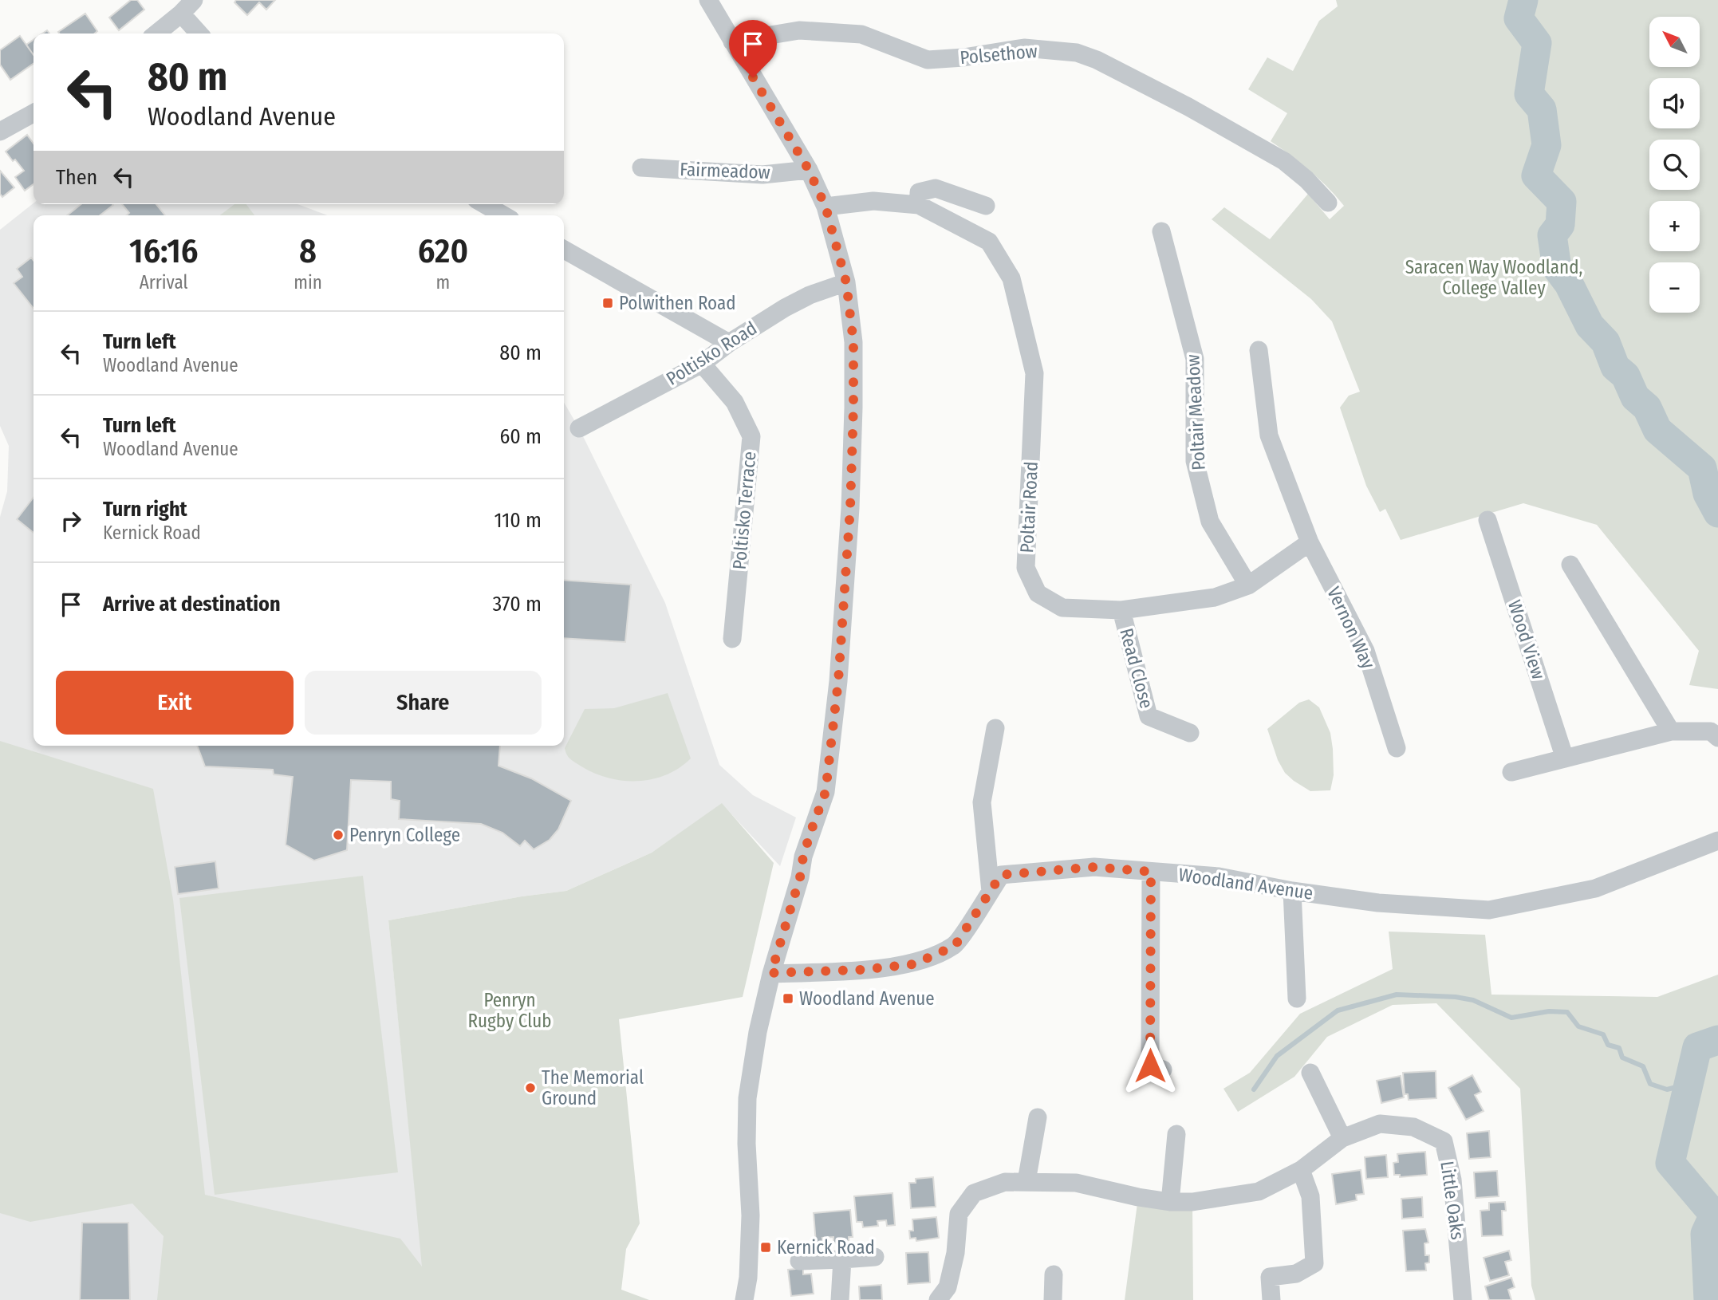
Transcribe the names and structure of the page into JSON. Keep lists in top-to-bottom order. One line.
{"streets":{"street":["Polsethow","Fairmeadow","Poltisko Road","Poltair Meadow","Poltair Road","Poltisko Terrace","Vernon Way","Wood View","Read Close","Woodland Avenue","Little Oaks"]},"crossings":[["Poltisko Road","Poltisko Terrace"],["Poltair Meadow","Poltair Road"],["Poltair Road","Vernon Way"],["Poltair Road","Read Close"]],"parks":["Saracen Way Woodland, College Valley","Penryn Rugby Club"],"places":{"transit":["Polwithen Road","Woodland Avenue","Kernick Road"],"other":["Penryn College","The Memorial Ground"]},"north":"top left","page":{"map_buttons":["+","−"],"turn":["80 m","Woodland Avenue"],"then":"Then","eta":["16:16","Arrival","8","min","620","m"],"list":[{"name":"Turn left","note":"Woodland Avenue","value":"80 m"},{"name":"Turn left","note":"Woodland Avenue","value":"60 m"},{"name":"Turn right","note":"Kernick Road","value":"110 m"},{"name":"Arrive at destination","value":"370 m"}],"buttons":["Exit","Share"]}}
